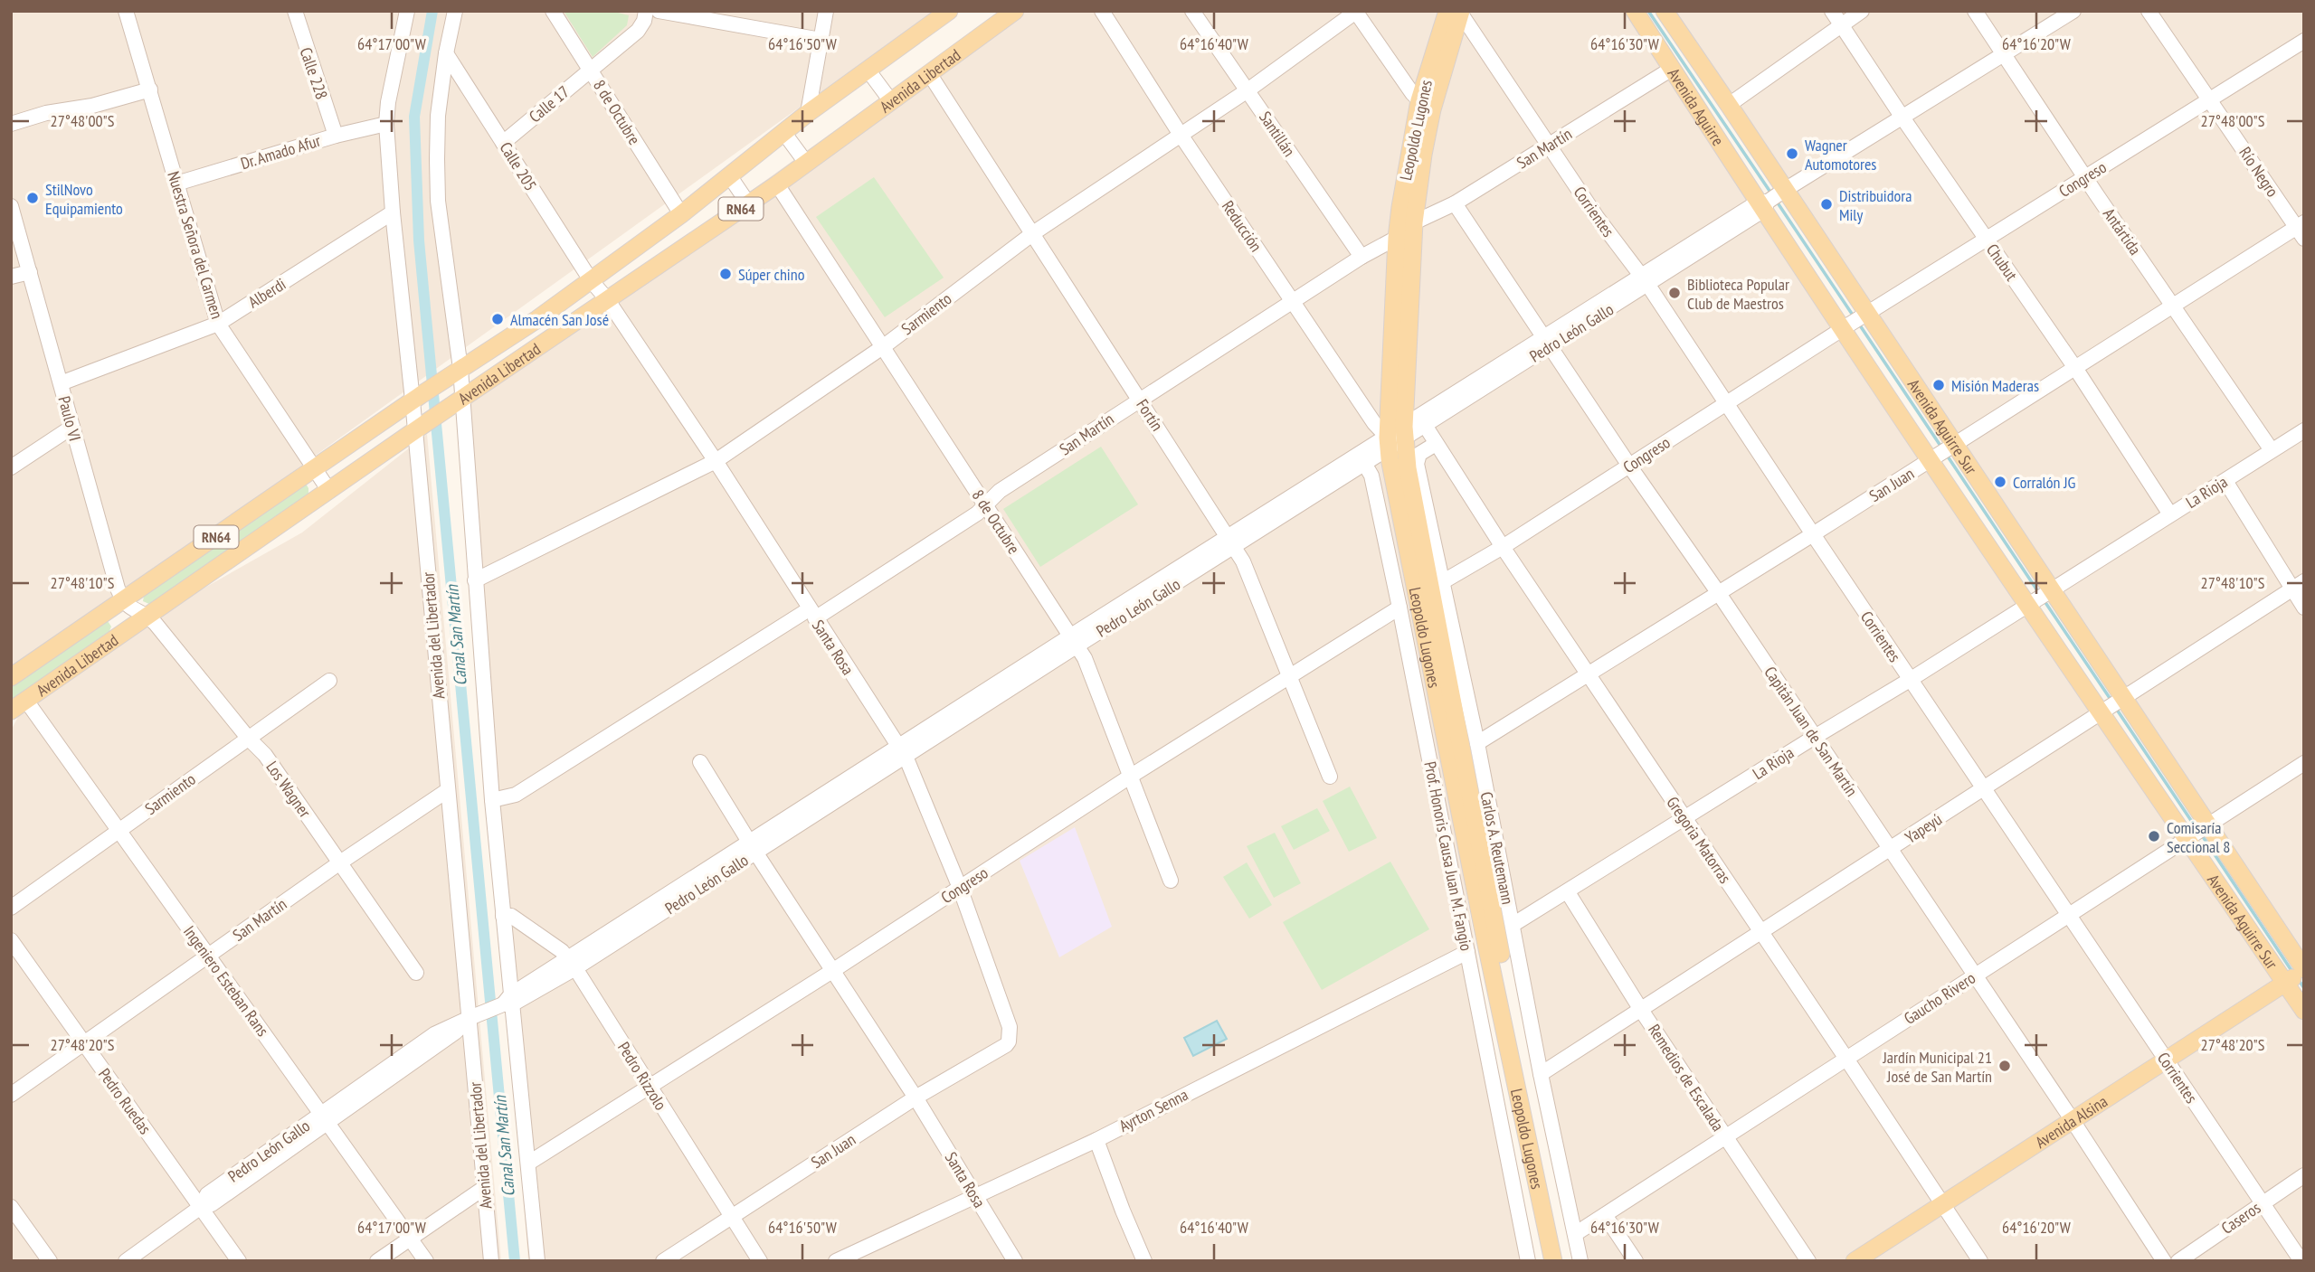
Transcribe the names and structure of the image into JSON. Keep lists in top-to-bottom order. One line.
{"streets":{"main road":["Avenida Libertad","Avenida Aguirre","Leopoldo Lugones","RN64","Avenida Aguirre Sur","Avenida Alsina"],"street":["Calle 228","Calle 17","8 de Octubre","Santillán","San Martín","Dr. Amado Afur","Calle 205","Río Negro","Congreso","Corrientes","Reducción","Antártida","Nuestra Señora del Carmen","Chubut","Alberdi","Sarmiento","Pedro León Gallo","Fortín","Paulo VI","San Juan","La Rioja","Avenida del Libertador","Santa Rosa","Capitán Juan de San Martín","Los Wagner","Yapeyú","Gregoria Matorras","Carlos A. Reutemann","Prof. Honoris Causa Juan M. Fangio","Ingeniero Esteban Rans","Gaucho Rivero","Pedro Rizzolo","Remedios de Escalada","Pedro Ruedas","Ayrton Senna","Caseros"]},"crossings":[["Calle 228","Dr. Amado Afur"],["Avenida Libertad","8 de Octubre"],["Avenida Libertad","Calle 205"],["Avenida Libertad","Nuestra Señora del Carmen"],["Avenida Libertad","Fortín"],["Avenida Libertad","Paulo VI"],["Avenida Libertad","Avenida del Libertador"],["Avenida Libertad","Santa Rosa"],["Avenida Libertad","Los Wagner"],["Avenida Libertad","Ingeniero Esteban Rans"],["Calle 17","8 de Octubre"],["Calle 17","Calle 205"],["Avenida Aguirre","San Martín"],["Avenida Aguirre","Pedro León Gallo"],["Avenida Aguirre","Avenida Aguirre Sur"],["8 de Octubre","San Martín"],["8 de Octubre","Congreso"],["8 de Octubre","Sarmiento"],["8 de Octubre","Pedro León Gallo"],["Leopoldo Lugones","San Martín"],["Leopoldo Lugones","Corrientes"],["Leopoldo Lugones","Reducción"],["Leopoldo Lugones","Pedro León Gallo"],["Santillán","San Martín"],["Santillán","Sarmiento"],["San Martín","Corrientes"],["San Martín","Reducción"],["San Martín","Fortín"],["San Martín","Avenida del Libertador"],["San Martín","Santa Rosa"],["San Martín","Capitán Juan de San Martín"],["San Martín","Los Wagner"],["San Martín","Ingeniero Esteban Rans"],["San Martín","Pedro Ruedas"],["Dr. Amado Afur","Nuestra Señora del Carmen"],["Dr. Amado Afur","Avenida del Libertador"],["Calle 205","Santa Rosa"],["Río Negro","Congreso"],["Río Negro","San Juan"],["Congreso","Corrientes"],["Congreso","Antártida"],["Congreso","Chubut"],["Congreso","Fortín"],["Congreso","Avenida Aguirre Sur"],["Congreso","Santa Rosa"],["Congreso","Capitán Juan de San Martín"],["Congreso","Gregoria Matorras"],["Congreso","Carlos A. Reutemann"],["Congreso","Prof. Honoris Causa Juan M. Fangio"],["Congreso","Pedro Rizzolo"],["Corrientes","Pedro León Gallo"],["Corrientes","San Juan"],["Corrientes","La Rioja"],["Corrientes","Yapeyú"],["Corrientes","Gaucho Rivero"],["Corrientes","Avenida Alsina"],["Corrientes","Caseros"],["Reducción","Sarmiento"],["Reducción","Pedro León Gallo"],["Antártida","Pedro León Gallo"],["Antártida","San Juan"],["Antártida","La Rioja"],["Nuestra Señora del Carmen","Alberdi"],["Chubut","Pedro León Gallo"],["Chubut","San Juan"],["Chubut","La Rioja"],["Alberdi","Paulo VI"],["Alberdi","Avenida del Libertador"],["Sarmiento","Fortín"],["Sarmiento","Santa Rosa"],["Sarmiento","Los Wagner"],["Sarmiento","Ingeniero Esteban Rans"],["Pedro León Gallo","Fortín"],["Pedro León Gallo","Avenida Aguirre Sur"],["Pedro León Gallo","Avenida del Libertador"],["Pedro León Gallo","Santa Rosa"],["Pedro León Gallo","Capitán Juan de San Martín"],["Pedro León Gallo","Gregoria Matorras"],["Pedro León Gallo","Prof. Honoris Causa Juan M. Fangio"],["Pedro León Gallo","Ingeniero Esteban Rans"],["Pedro León Gallo","Pedro Rizzolo"],["Pedro León Gallo","Pedro Ruedas"],["Avenida Aguirre Sur","San Juan"],["Avenida Aguirre Sur","La Rioja"],["Avenida Aguirre Sur","Yapeyú"],["Avenida Aguirre Sur","Gaucho Rivero"],["Avenida Aguirre Sur","Avenida Alsina"],["San Juan","Santa Rosa"],["San Juan","Capitán Juan de San Martín"],["San Juan","Gregoria Matorras"],["San Juan","Carlos A. Reutemann"],["San Juan","Pedro Rizzolo"],["La Rioja","Capitán Juan de San Martín"],["La Rioja","Gregoria Matorras"],["La Rioja","Carlos A. Reutemann"],["La Rioja","Remedios de Escalada"],["Santa Rosa","Ayrton Senna"],["Capitán Juan de San Martín","Yapeyú"],["Capitán Juan de San Martín","Gaucho Rivero"],["Capitán Juan de San Martín","Avenida Alsina"],["Yapeyú","Gregoria Matorras"],["Yapeyú","Carlos A. Reutemann"],["Yapeyú","Remedios de Escalada"],["Gregoria Matorras","Carlos A. Reutemann"],["Gregoria Matorras","Gaucho Rivero"],["Gregoria Matorras","Avenida Alsina"],["Carlos A. Reutemann","Gaucho Rivero"],["Prof. Honoris Causa Juan M. Fangio","Ayrton Senna"],["Gaucho Rivero","Remedios de Escalada"]],"water":["Canal San Martín"],"places":["Wagner Automotores","StilNovo Equipamiento","Distribuidora Mily","Súper chino","Biblioteca Popular Club de Maestros","Almacén San José","Misión Maderas","Corralón JG","Comisaría Seccional 8","Jardín Municipal 21 José de San Martín"],"coordinates":["64°17'00\"W","64°16'50\"W","64°16'40\"W","64°16'30\"W","64°16'20\"W","27°48'00\"S","27°48'10\"S","27°48'20\"S"]}
